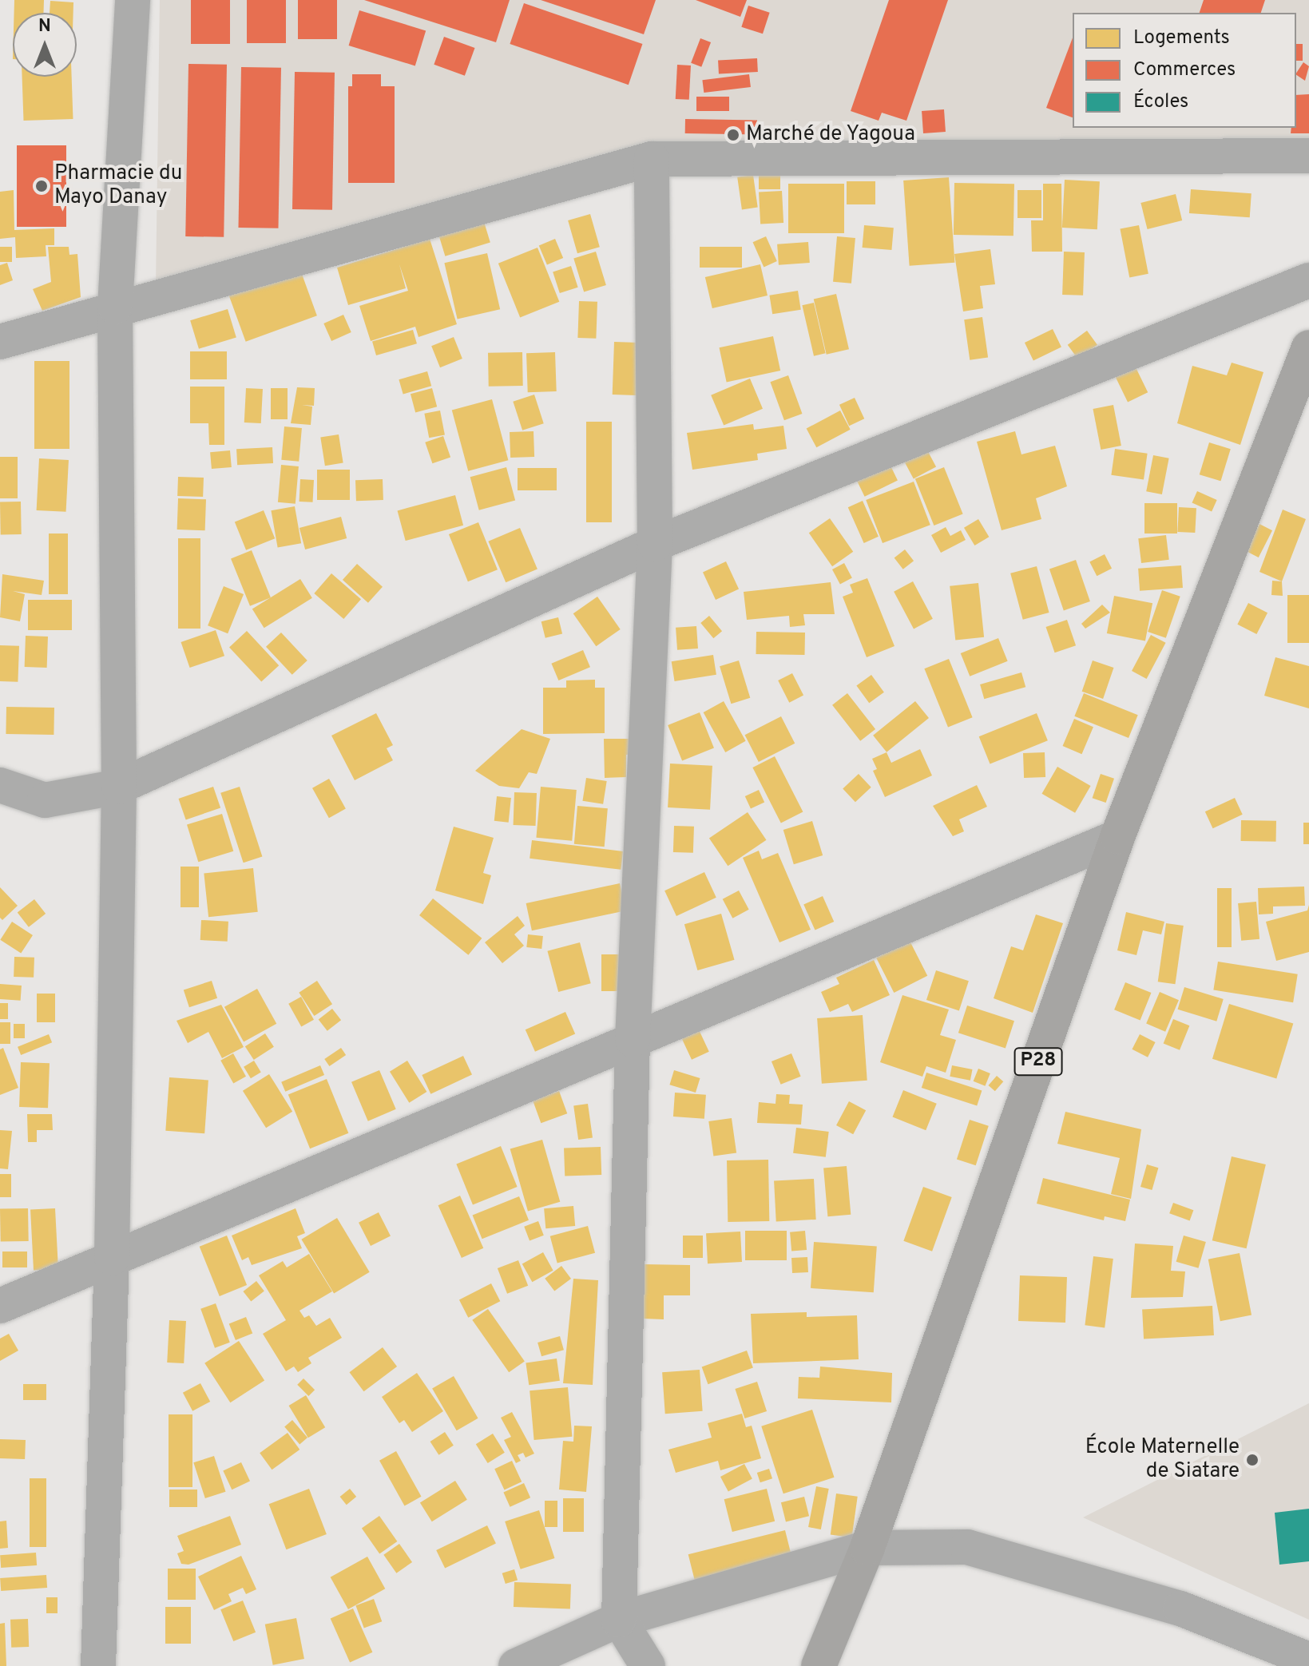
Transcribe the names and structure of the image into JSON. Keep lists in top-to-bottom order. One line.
{"streets":{"main road":["P28"]},"places":["Marché de Yagoua","Pharmacie du Mayo Danay","École Maternelle de Siatare"],"legend":["Logements","Commerces","Écoles"],"north":"top"}
